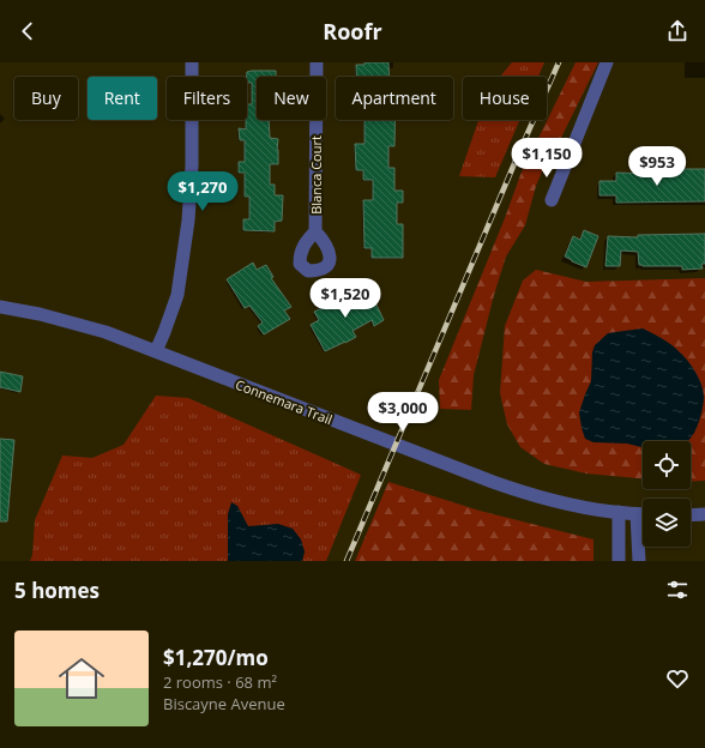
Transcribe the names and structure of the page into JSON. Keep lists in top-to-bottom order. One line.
{"streets":{"street":["Blanca Court","Connemara Trail"]},"page":{"header":"Roofr","chip":["Buy","Rent","Filters","New","Apartment","House"],"price":["$1,150","$953","$1,270","$1,520","$3,000"],"heading":"5 homes","list":[{"name":"$1,270/mo","note":"2 rooms · 68 m² · Biscayne Avenue"}]}}
